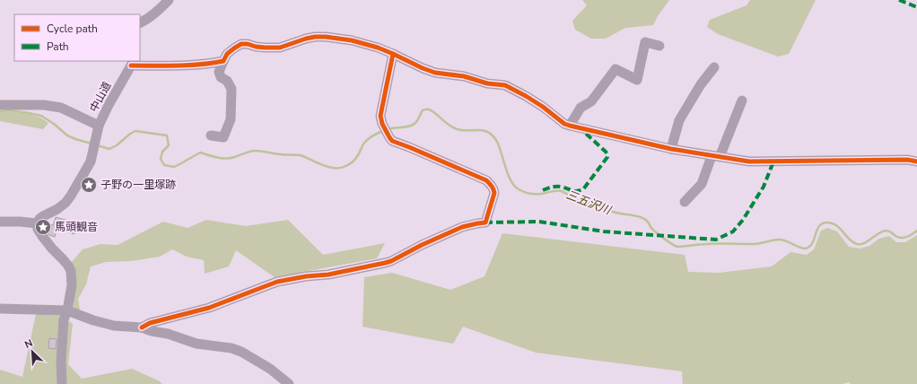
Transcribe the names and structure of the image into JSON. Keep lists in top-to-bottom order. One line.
{"streets":{"street":["中山道"]},"water":["三五沢川"],"places":{"place":["子野の一里塚跡","馬頭観音"]},"legend":["Cycle path","Path"],"north":"top left"}
